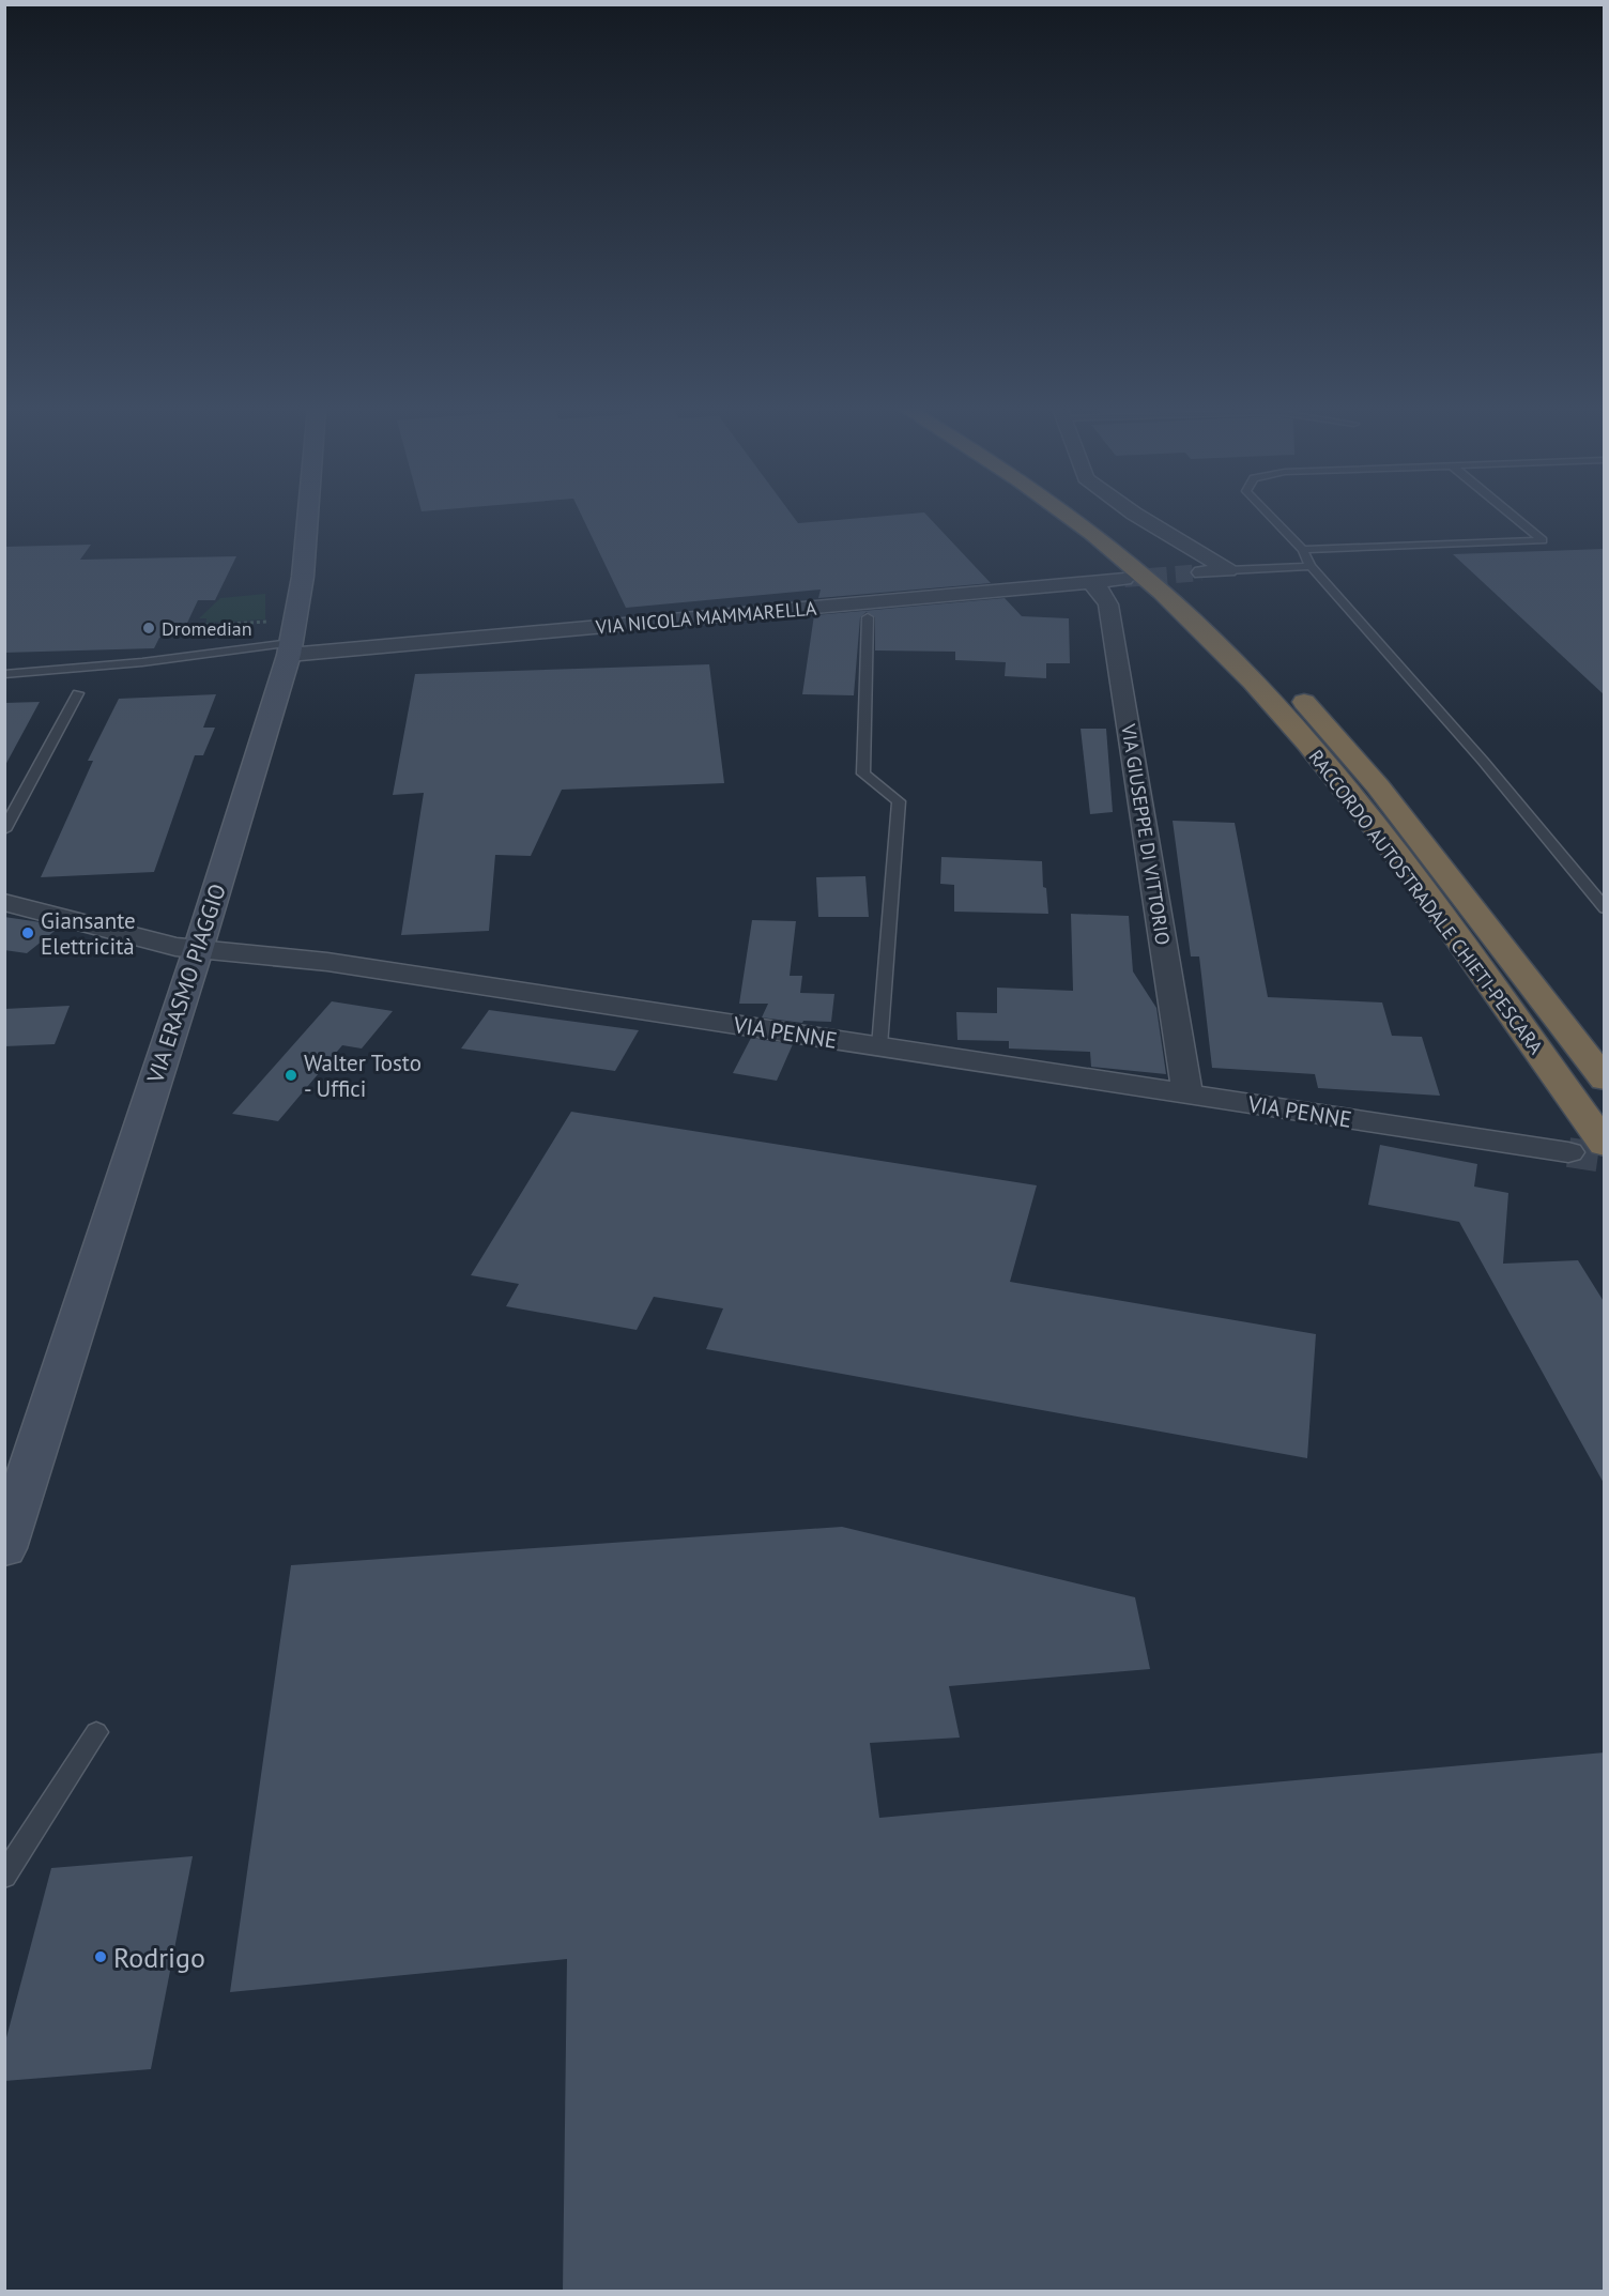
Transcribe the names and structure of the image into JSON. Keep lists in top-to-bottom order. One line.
{"streets":{"highway":["RACCORDO AUTOSTRADALE CHIETI-PESCARA"],"street":["VIA NICOLA MAMMARELLA","VIA GIUSEPPE DI VITTORIO","VIA ERASMO PIAGGIO","VIA PENNE"]},"crossings":[["VIA NICOLA MAMMARELLA","VIA GIUSEPPE DI VITTORIO"],["VIA NICOLA MAMMARELLA","VIA ERASMO PIAGGIO"],["VIA GIUSEPPE DI VITTORIO","VIA PENNE"],["VIA ERASMO PIAGGIO","VIA PENNE"]],"places":["Dromedian","Giansante Elettricità","Walter Tosto - Uffici","Rodrigo"]}
